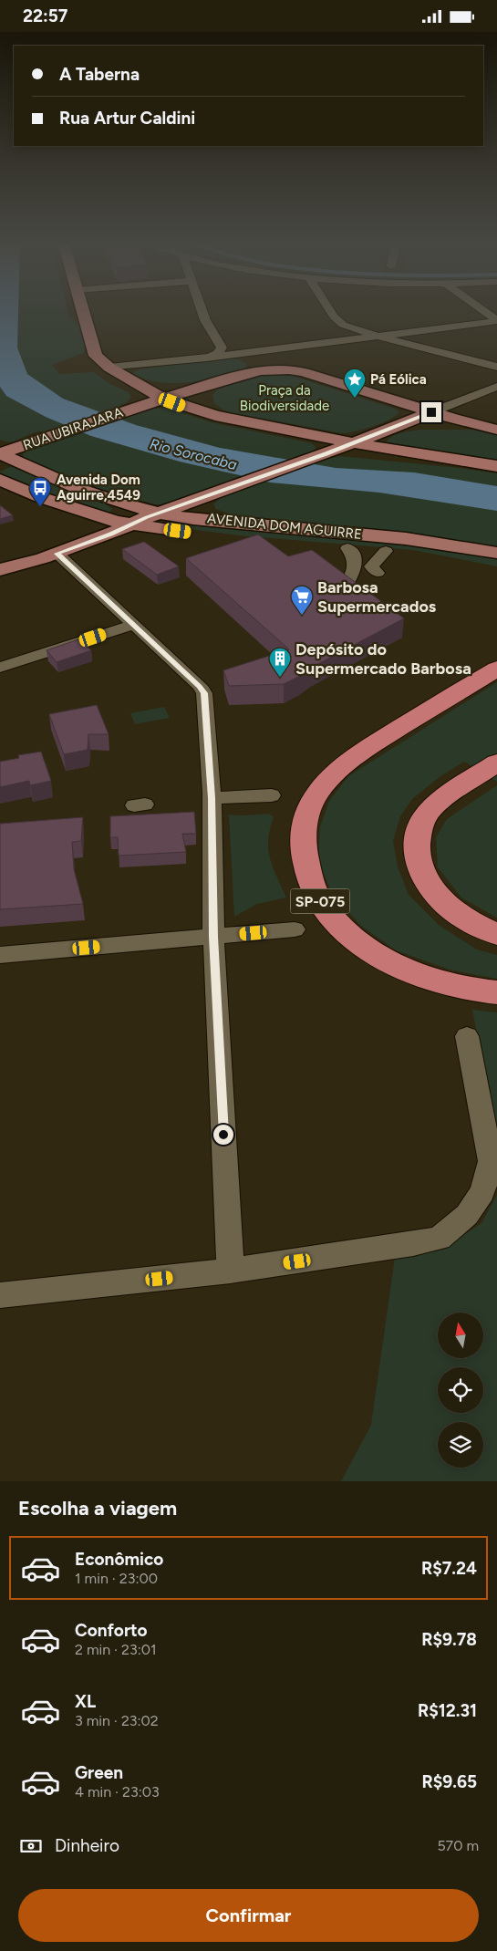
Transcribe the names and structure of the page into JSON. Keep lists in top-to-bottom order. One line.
{"streets":{"highway":["SP-075"],"main road":["RUA UBIRAJARA","AVENIDA DOM AGUIRRE"]},"crossings":[["RUA UBIRAJARA","AVENIDA DOM AGUIRRE"]],"water":["Rio Sorocaba"],"parks":["Praça da Biodiversidade"],"places":{"place":["Pá Eólica"],"bus stop":["Avenida Dom Aguirre,4549"],"supermarket":["Barbosa Supermercados"],"building":["Depósito do Supermercado Barbosa"]},"north":"top","page":{"status":"22:57","banner":["A Taberna","Rua Artur Caldini"],"heading":"Escolha a viagem","list":[{"name":"Econômico","note":"1 min · 23:00","value":"R$7.24"},{"name":"Conforto","note":"2 min · 23:01","value":"R$9.78"},{"name":"XL","note":"3 min · 23:02","value":"R$12.31"},{"name":"Green","note":"4 min · 23:03","value":"R$9.65"}],"pay":["Dinheiro","570 m"],"buttons":"Confirmar"}}
